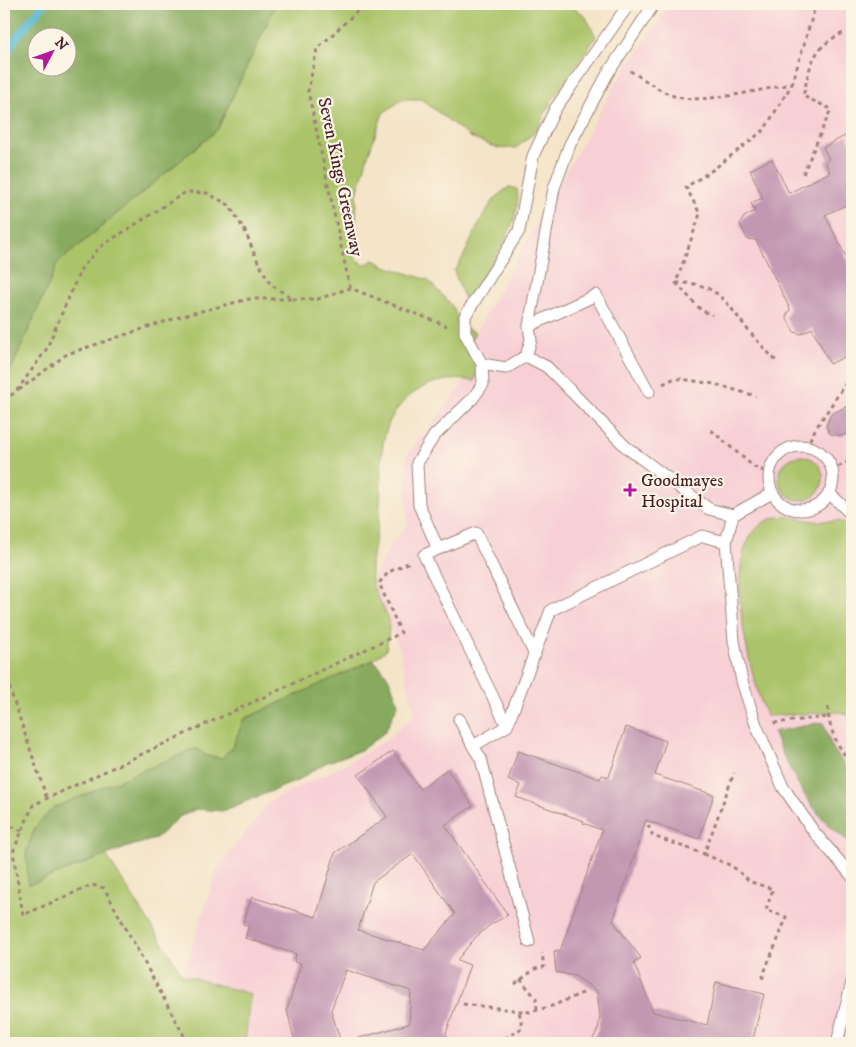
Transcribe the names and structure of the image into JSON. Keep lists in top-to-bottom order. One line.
{"streets":{"path":["Seven Kings Greenway"]},"places":{"health":["Goodmayes Hospital"]},"north":"top right"}
